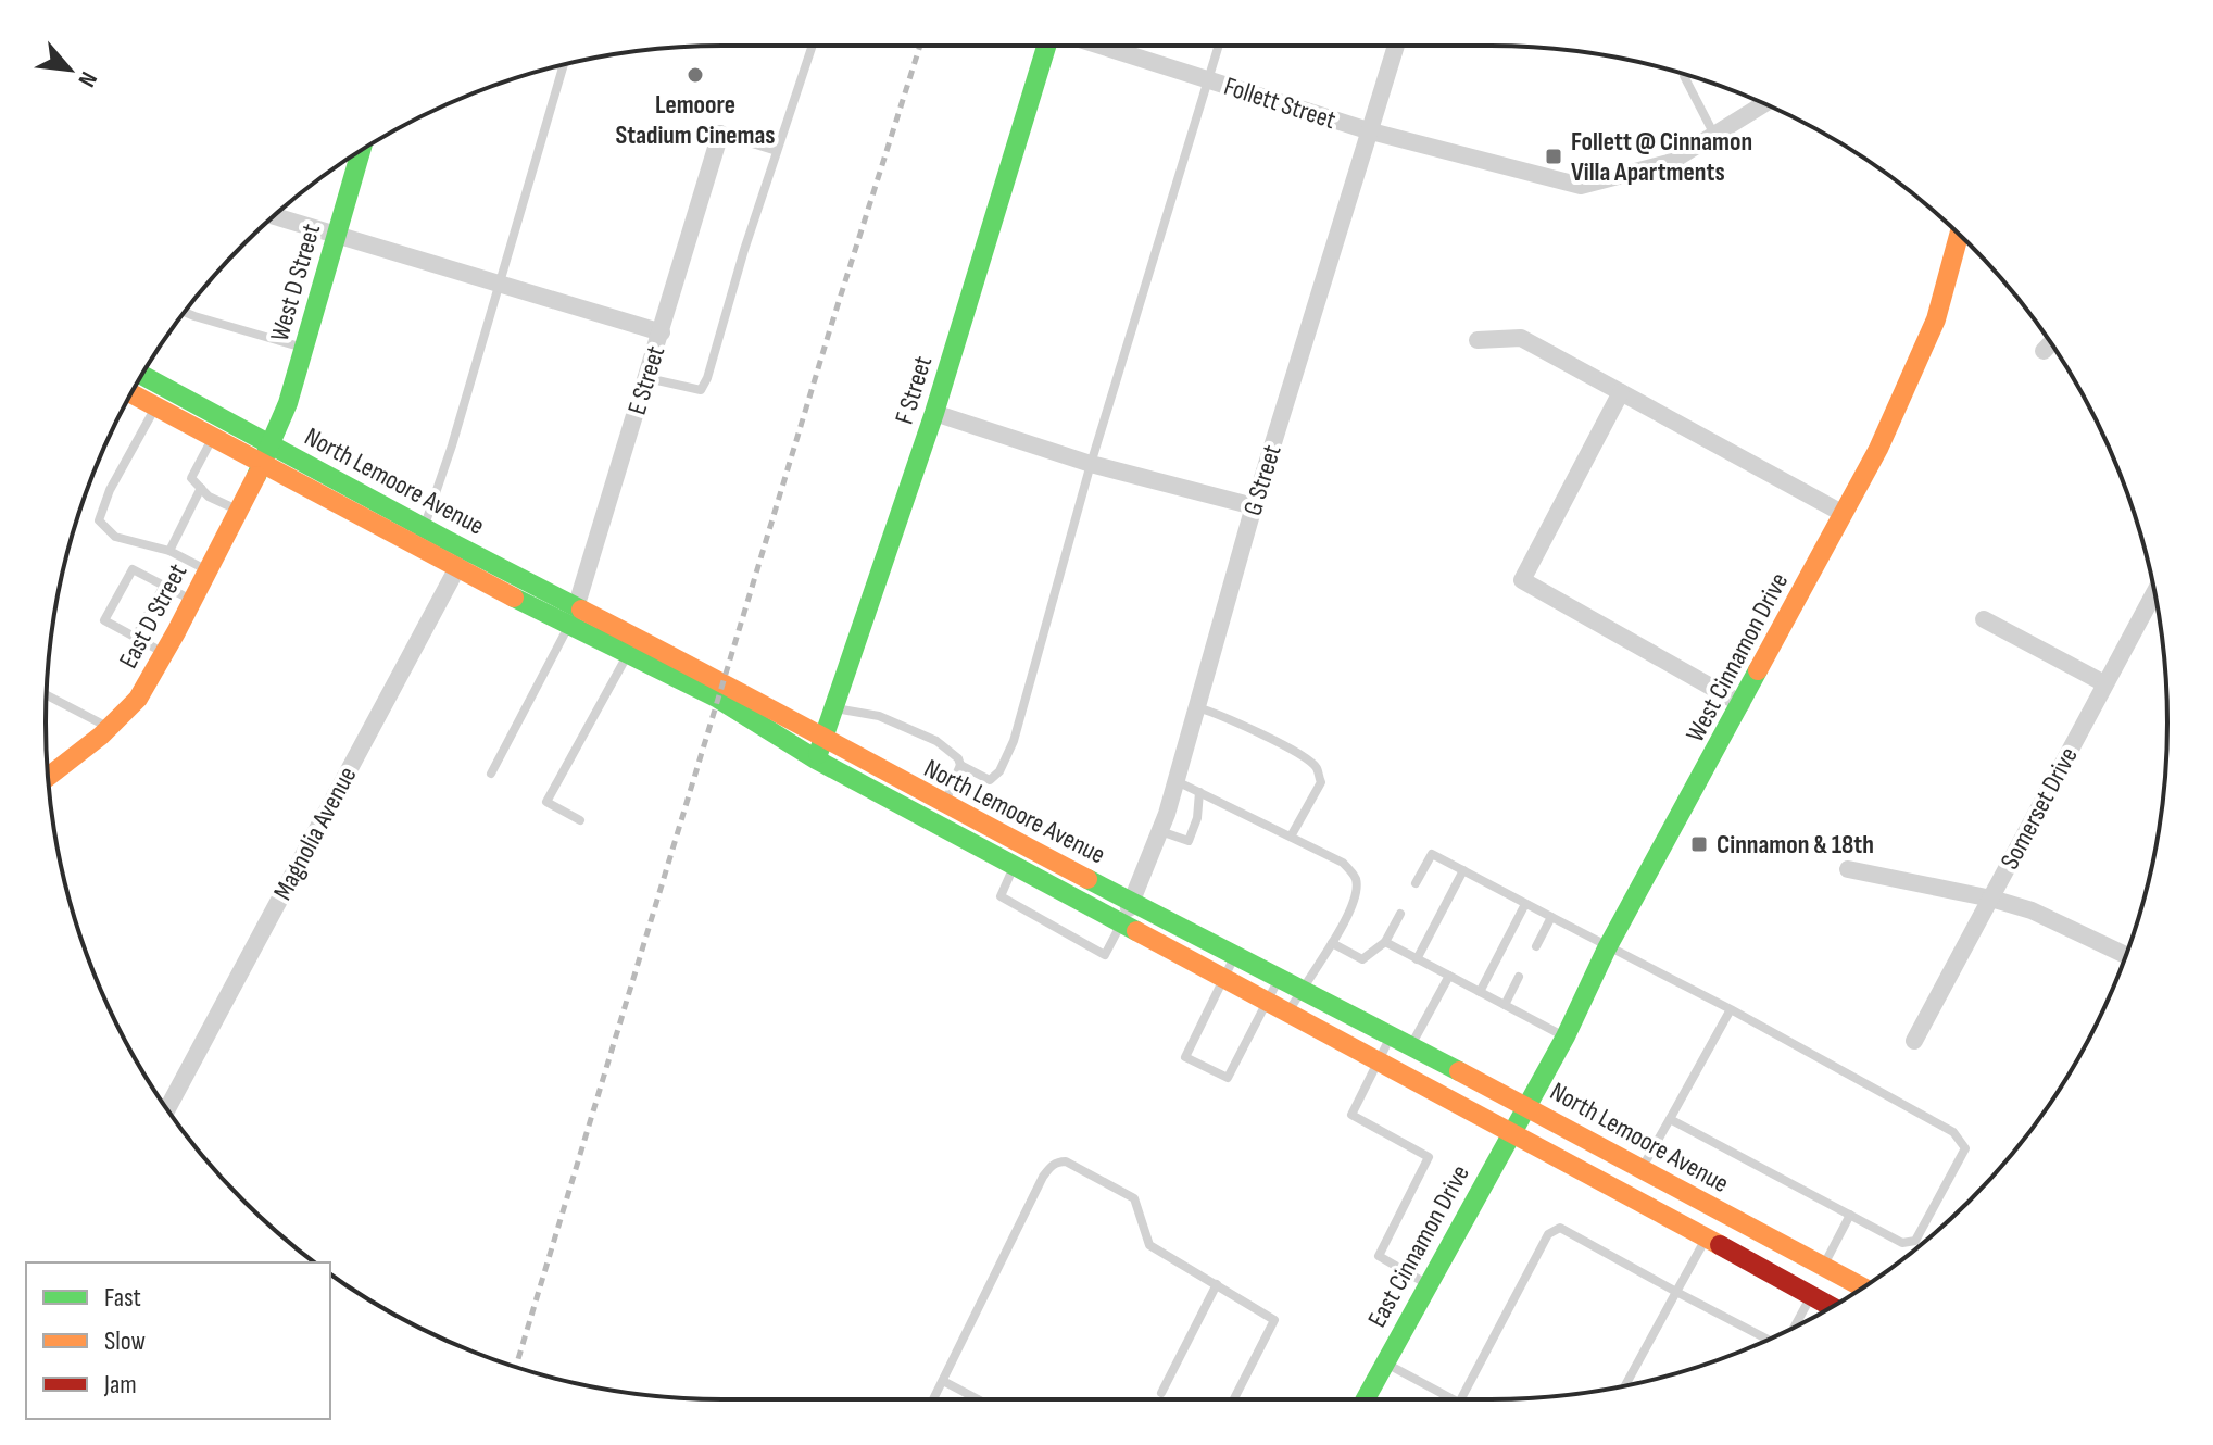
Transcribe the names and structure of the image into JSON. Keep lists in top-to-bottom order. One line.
{"streets":{"main road":["West D Street","F Street","North Lemoore Avenue","East D Street","West Cinnamon Drive","East Cinnamon Drive"],"street":["Follett Street","E Street","G Street","Somerset Drive","Magnolia Avenue"]},"crossings":[["Follett Street","G Street"],["West D Street","North Lemoore Avenue"],["West D Street","East D Street"],["E Street","North Lemoore Avenue"],["F Street","North Lemoore Avenue"],["G Street","North Lemoore Avenue"],["North Lemoore Avenue","East D Street"],["North Lemoore Avenue","West Cinnamon Drive"],["North Lemoore Avenue","Magnolia Avenue"],["North Lemoore Avenue","East Cinnamon Drive"],["West Cinnamon Drive","East Cinnamon Drive"]],"places":{"other":["Lemoore Stadium Cinemas"],"transit":["Follett @ Cinnamon Villa Apartments","Cinnamon & 18th"]},"legend":["Fast","Slow","Jam"],"north":"bottom right"}
